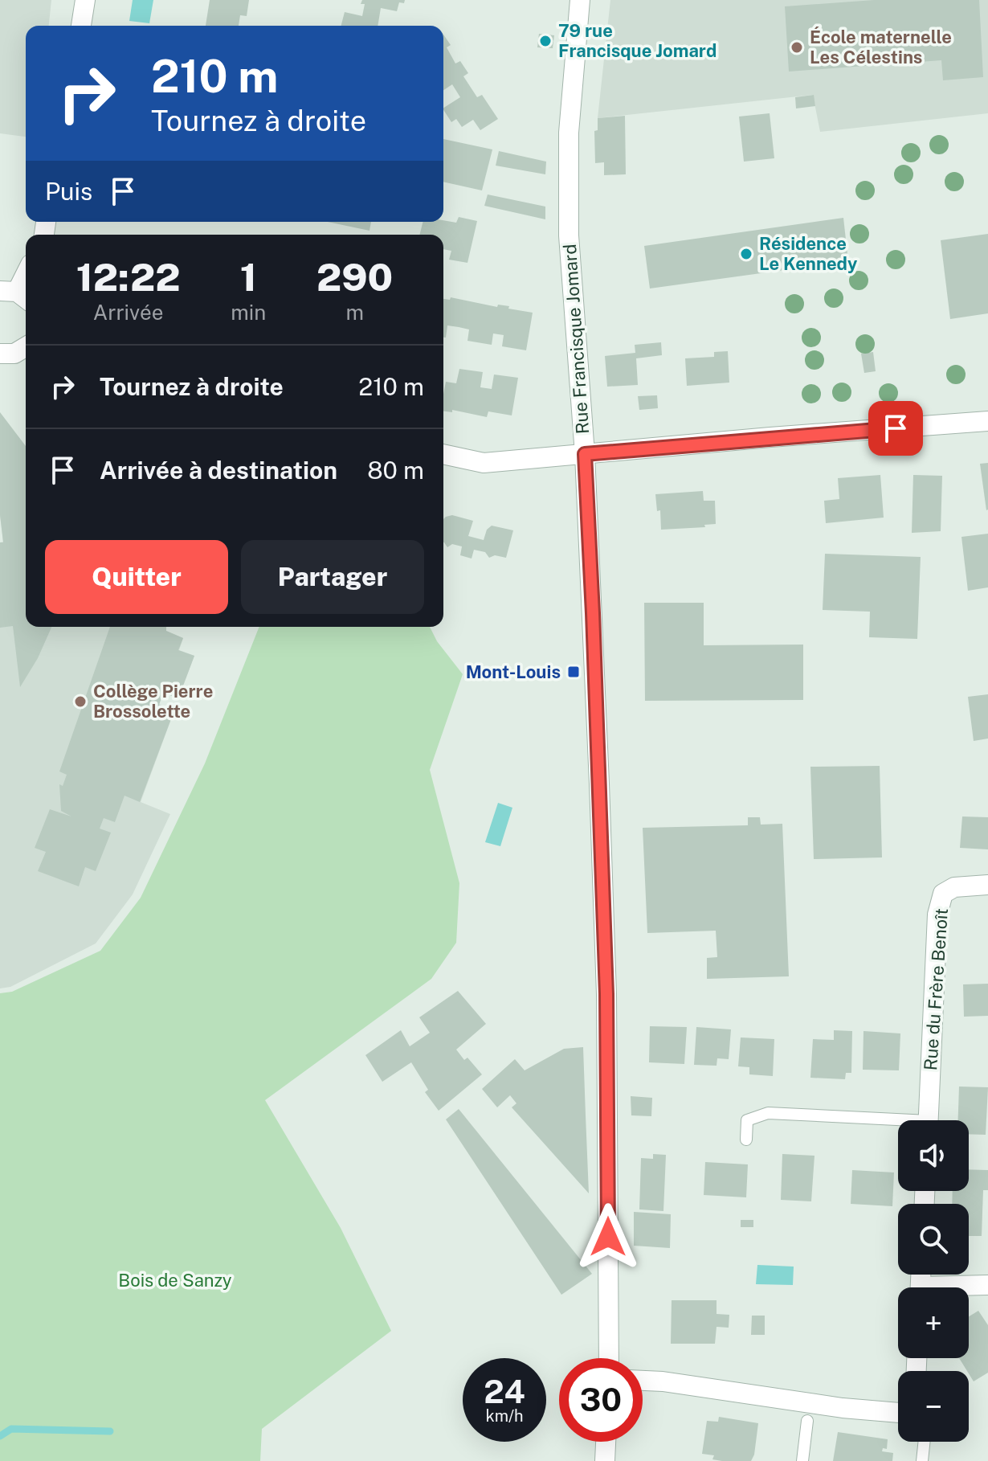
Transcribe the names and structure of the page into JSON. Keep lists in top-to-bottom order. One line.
{"streets":{"street":["Rue Francisque Jomard","Rue du Frère Benoît"]},"parks":["Bois de Sanzy"],"places":{"other":["79 rue Francisque Jomard","École maternelle Les Célestins","Résidence Le Kennedy","Collège Pierre Brossolette"],"transit":["Mont-Louis"]},"page":{"turn":["210 m","Tournez à droite"],"then":"Puis","eta":["12:22","Arrivée","1","min","290","m"],"list":[{"name":"Tournez à droite","value":"210 m"},{"name":"Arrivée à destination","value":"80 m"}],"buttons":["Quitter","Partager"],"map_buttons":["+","−"],"speed":"24 km/h","limit":"30"}}
